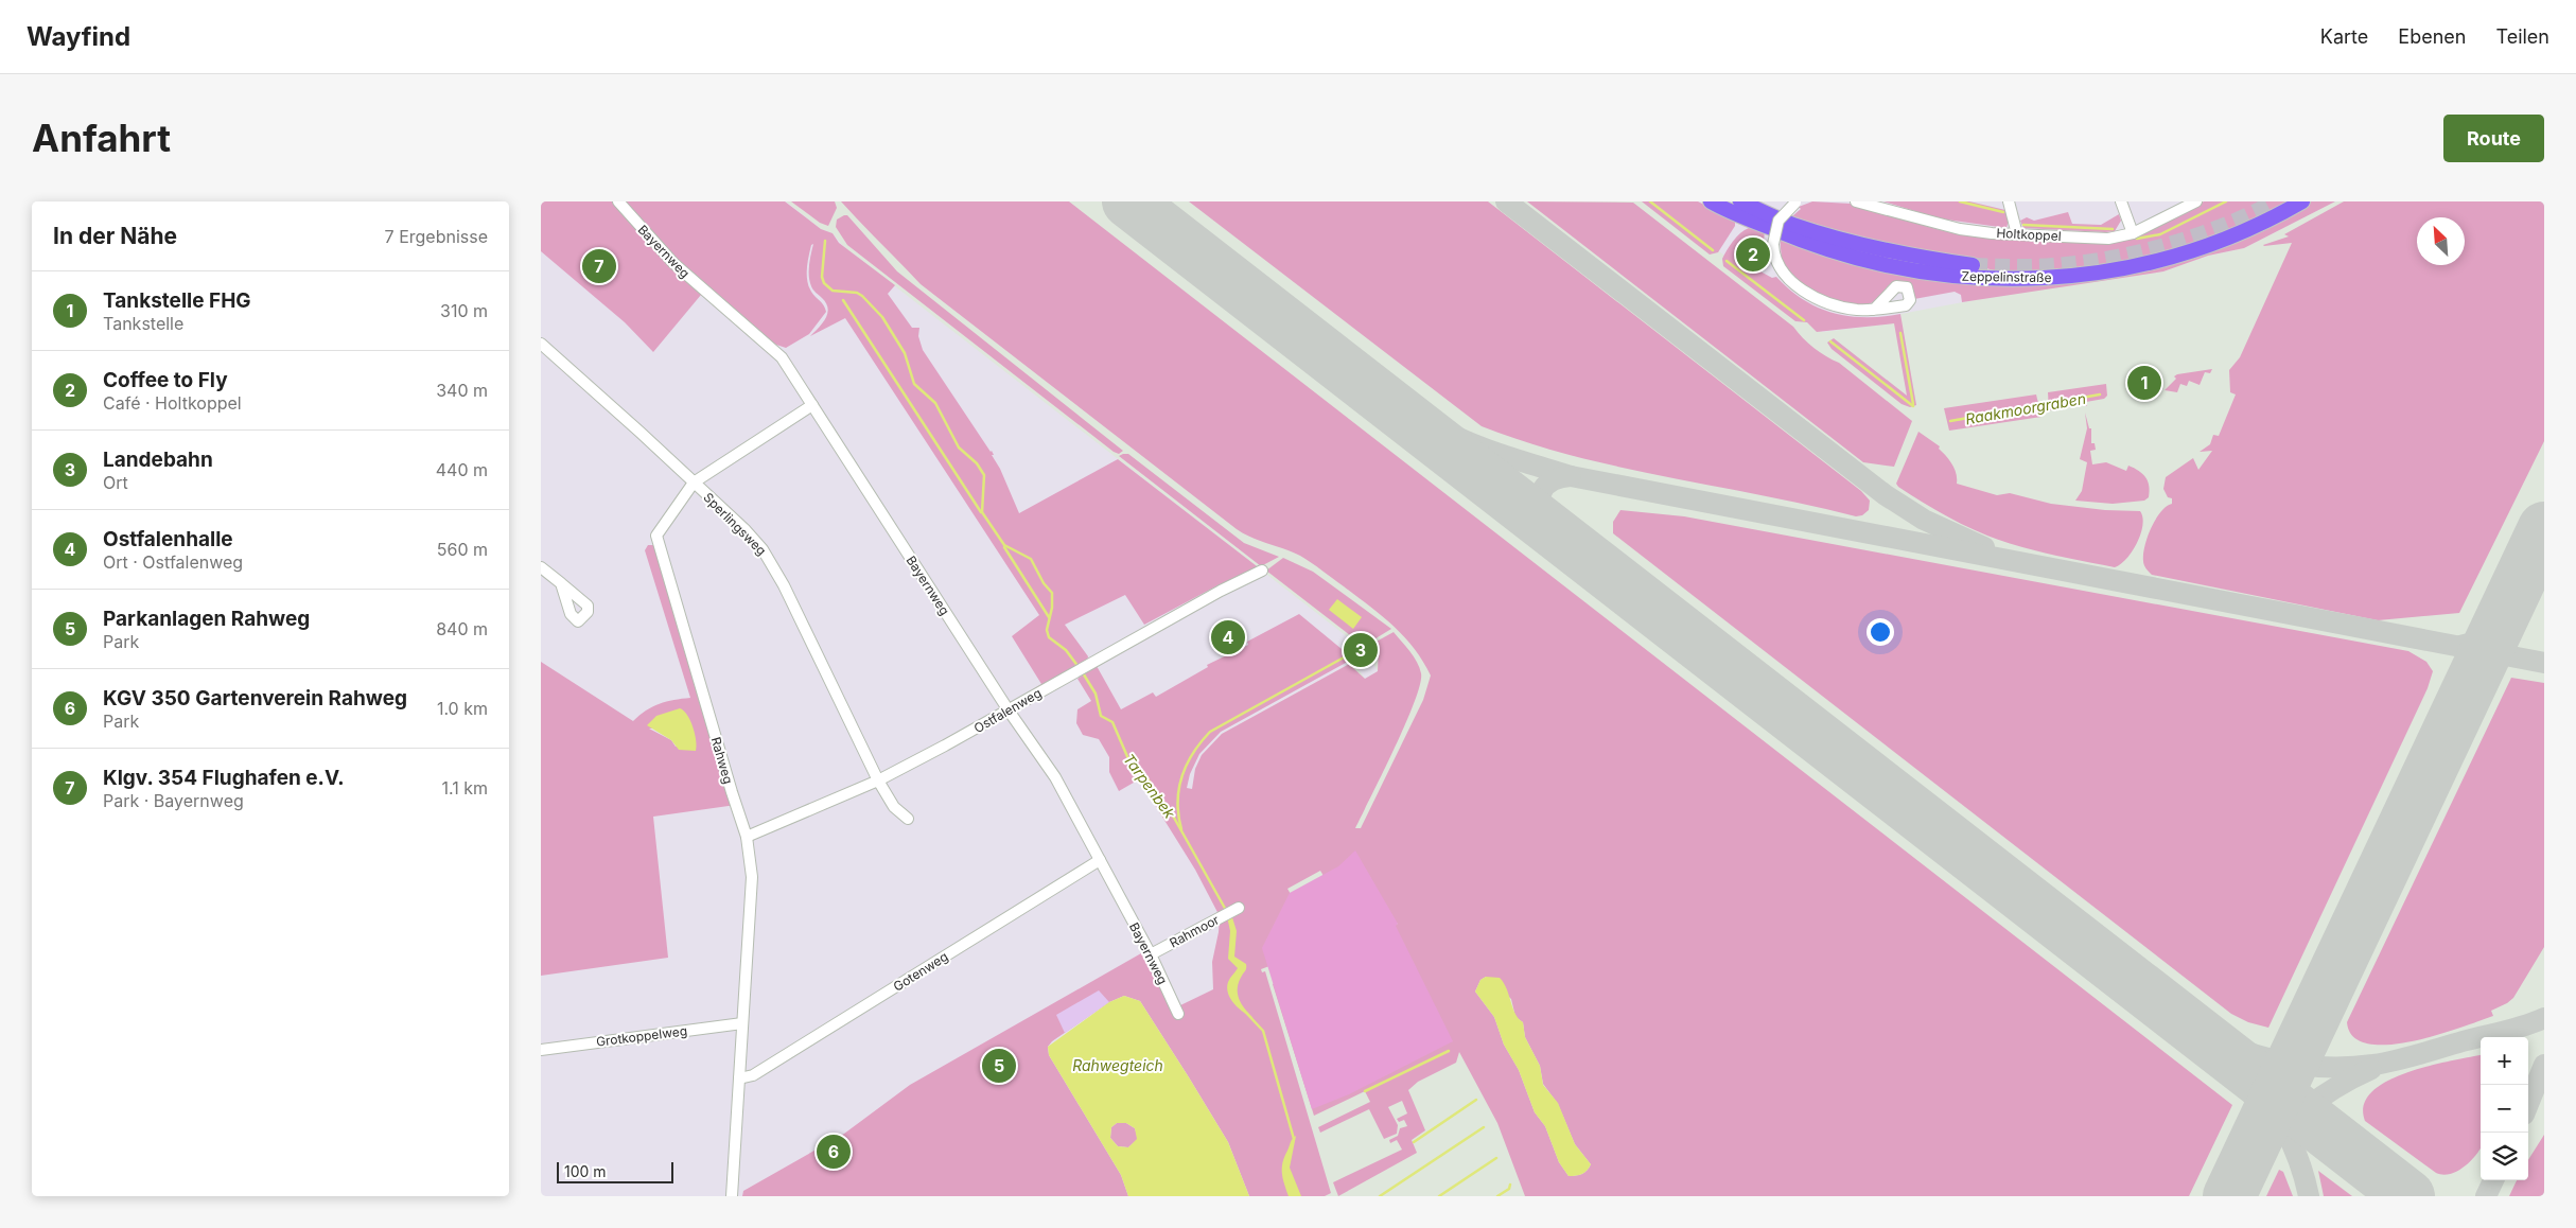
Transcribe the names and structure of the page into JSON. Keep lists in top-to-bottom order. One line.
{"streets":{"highway":["Zeppelinstraße"],"street":["Holtkoppel","Bayernweg","Sperlingsweg","Ostfalenweg","Rahweg","Rahmoor","Gotenweg","Grotkoppelweg"]},"crossings":[["Bayernweg","Ostfalenweg"],["Bayernweg","Rahweg"],["Bayernweg","Rahmoor"],["Bayernweg","Gotenweg"],["Sperlingsweg","Ostfalenweg"],["Sperlingsweg","Rahweg"],["Ostfalenweg","Rahweg"],["Rahweg","Gotenweg"],["Rahweg","Grotkoppelweg"]],"water":["Raakmoorgraben","Tarpenbek","Rahwegteich"],"scale_bar":"100 m","north":"top left","page":{"header":"Wayfind","nav":["Karte","Ebenen","Teilen"],"buttons":"Route","title":"Anfahrt","heading":["In der Nähe","7 Ergebnisse"],"pins":["2","7","1","4","3","5","6"],"list":[{"mark":"1","name":"Tankstelle FHG","note":"Tankstelle","value":"310 m"},{"mark":"2","name":"Coffee to Fly","note":"Café · Holtkoppel","value":"340 m"},{"mark":"3","name":"Landebahn","note":"Ort","value":"440 m"},{"mark":"4","name":"Ostfalenhalle","note":"Ort · Ostfalenweg","value":"560 m"},{"mark":"5","name":"Parkanlagen Rahweg","note":"Park","value":"840 m"},{"mark":"6","name":"KGV 350 Gartenverein Rahweg","note":"Park","value":"1.0 km"},{"mark":"7","name":"Klgv. 354 Flughafen e.V.","note":"Park · Bayernweg","value":"1.1 km"}],"map_buttons":["+","−"],"scale":"100 m"}}
